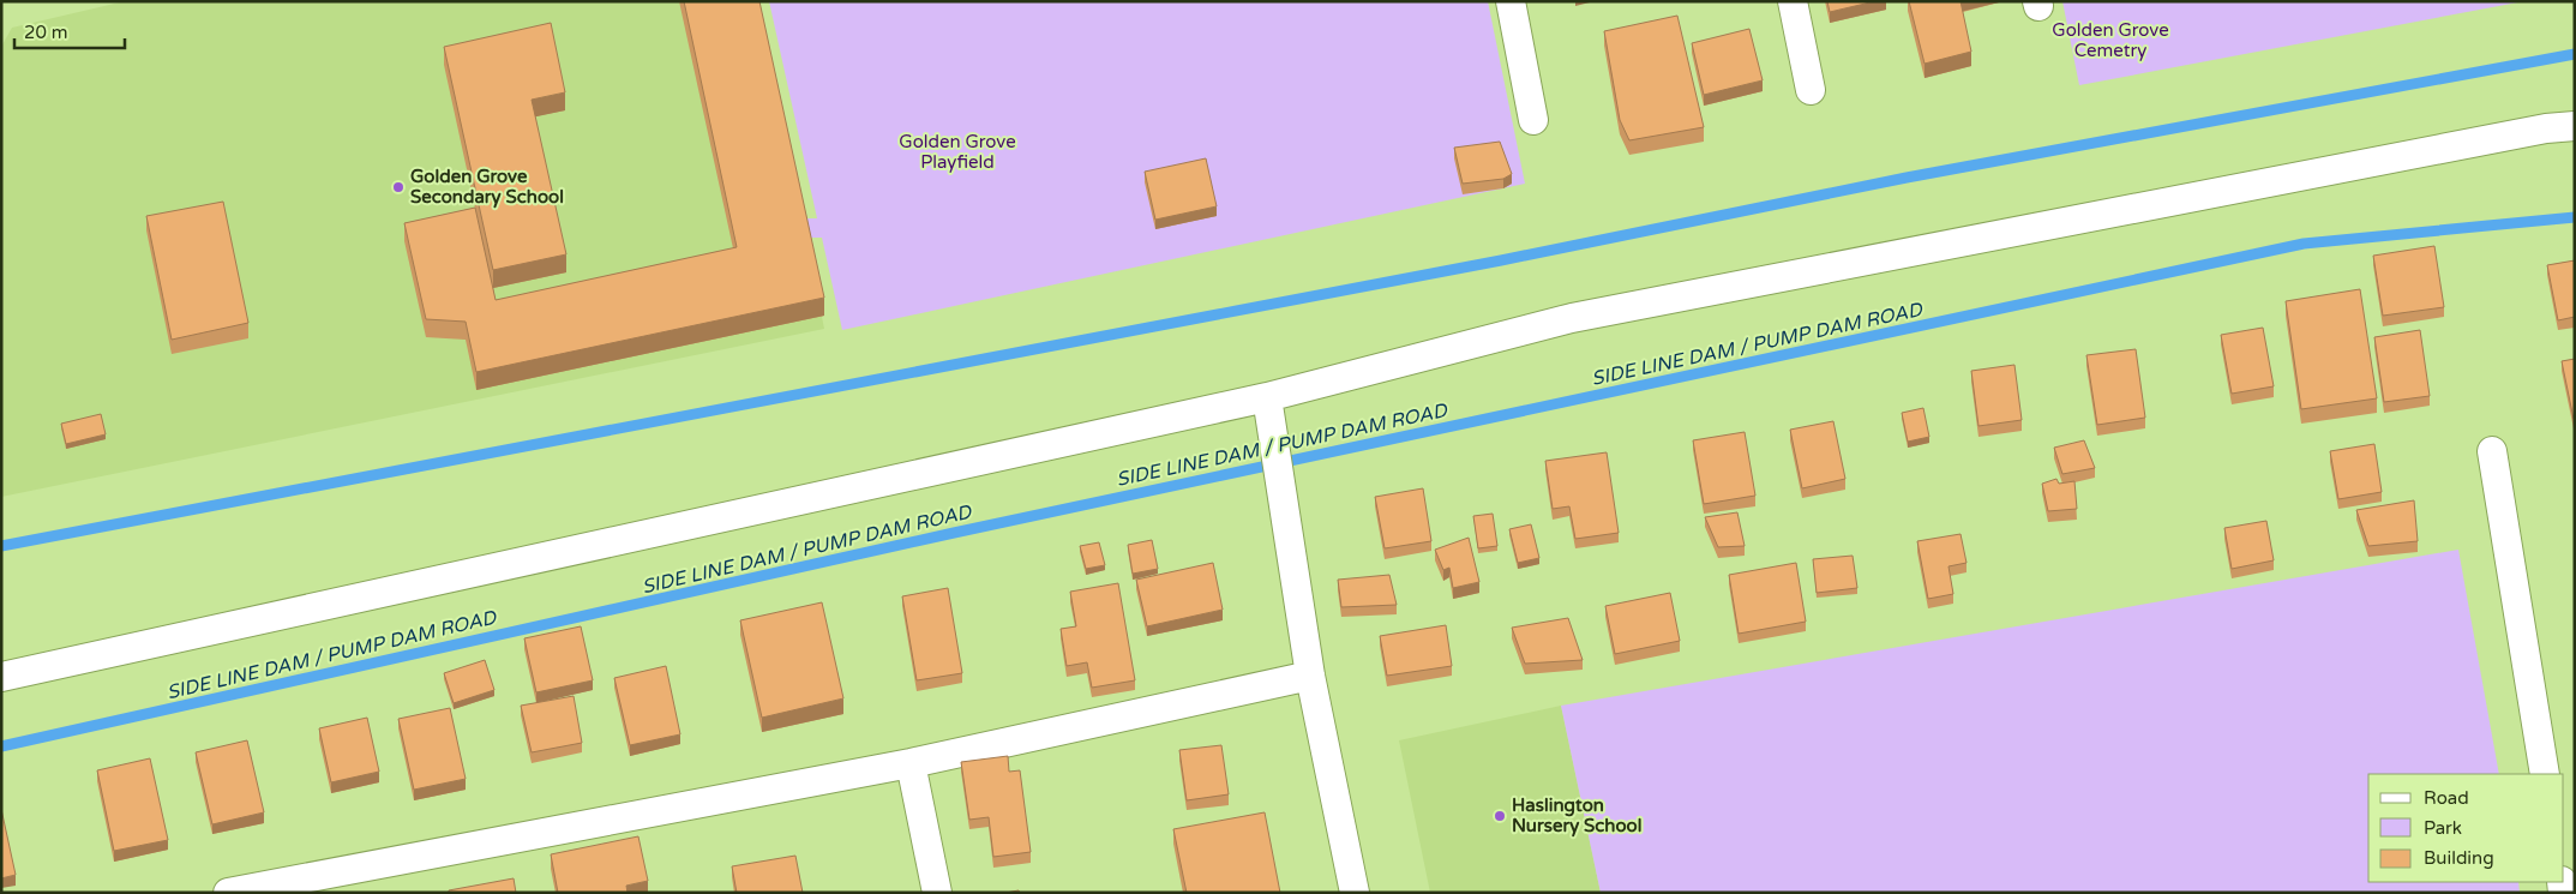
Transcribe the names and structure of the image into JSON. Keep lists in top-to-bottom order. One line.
{"water":["SIDE LINE DAM / PUMP DAM ROAD"],"parks":["Golden Grove Cemetry","Golden Grove Playfield"],"places":["Golden Grove Secondary School","Haslington Nursery School"],"legend":["Road","Park","Building"],"scale_bar":"20 m"}
